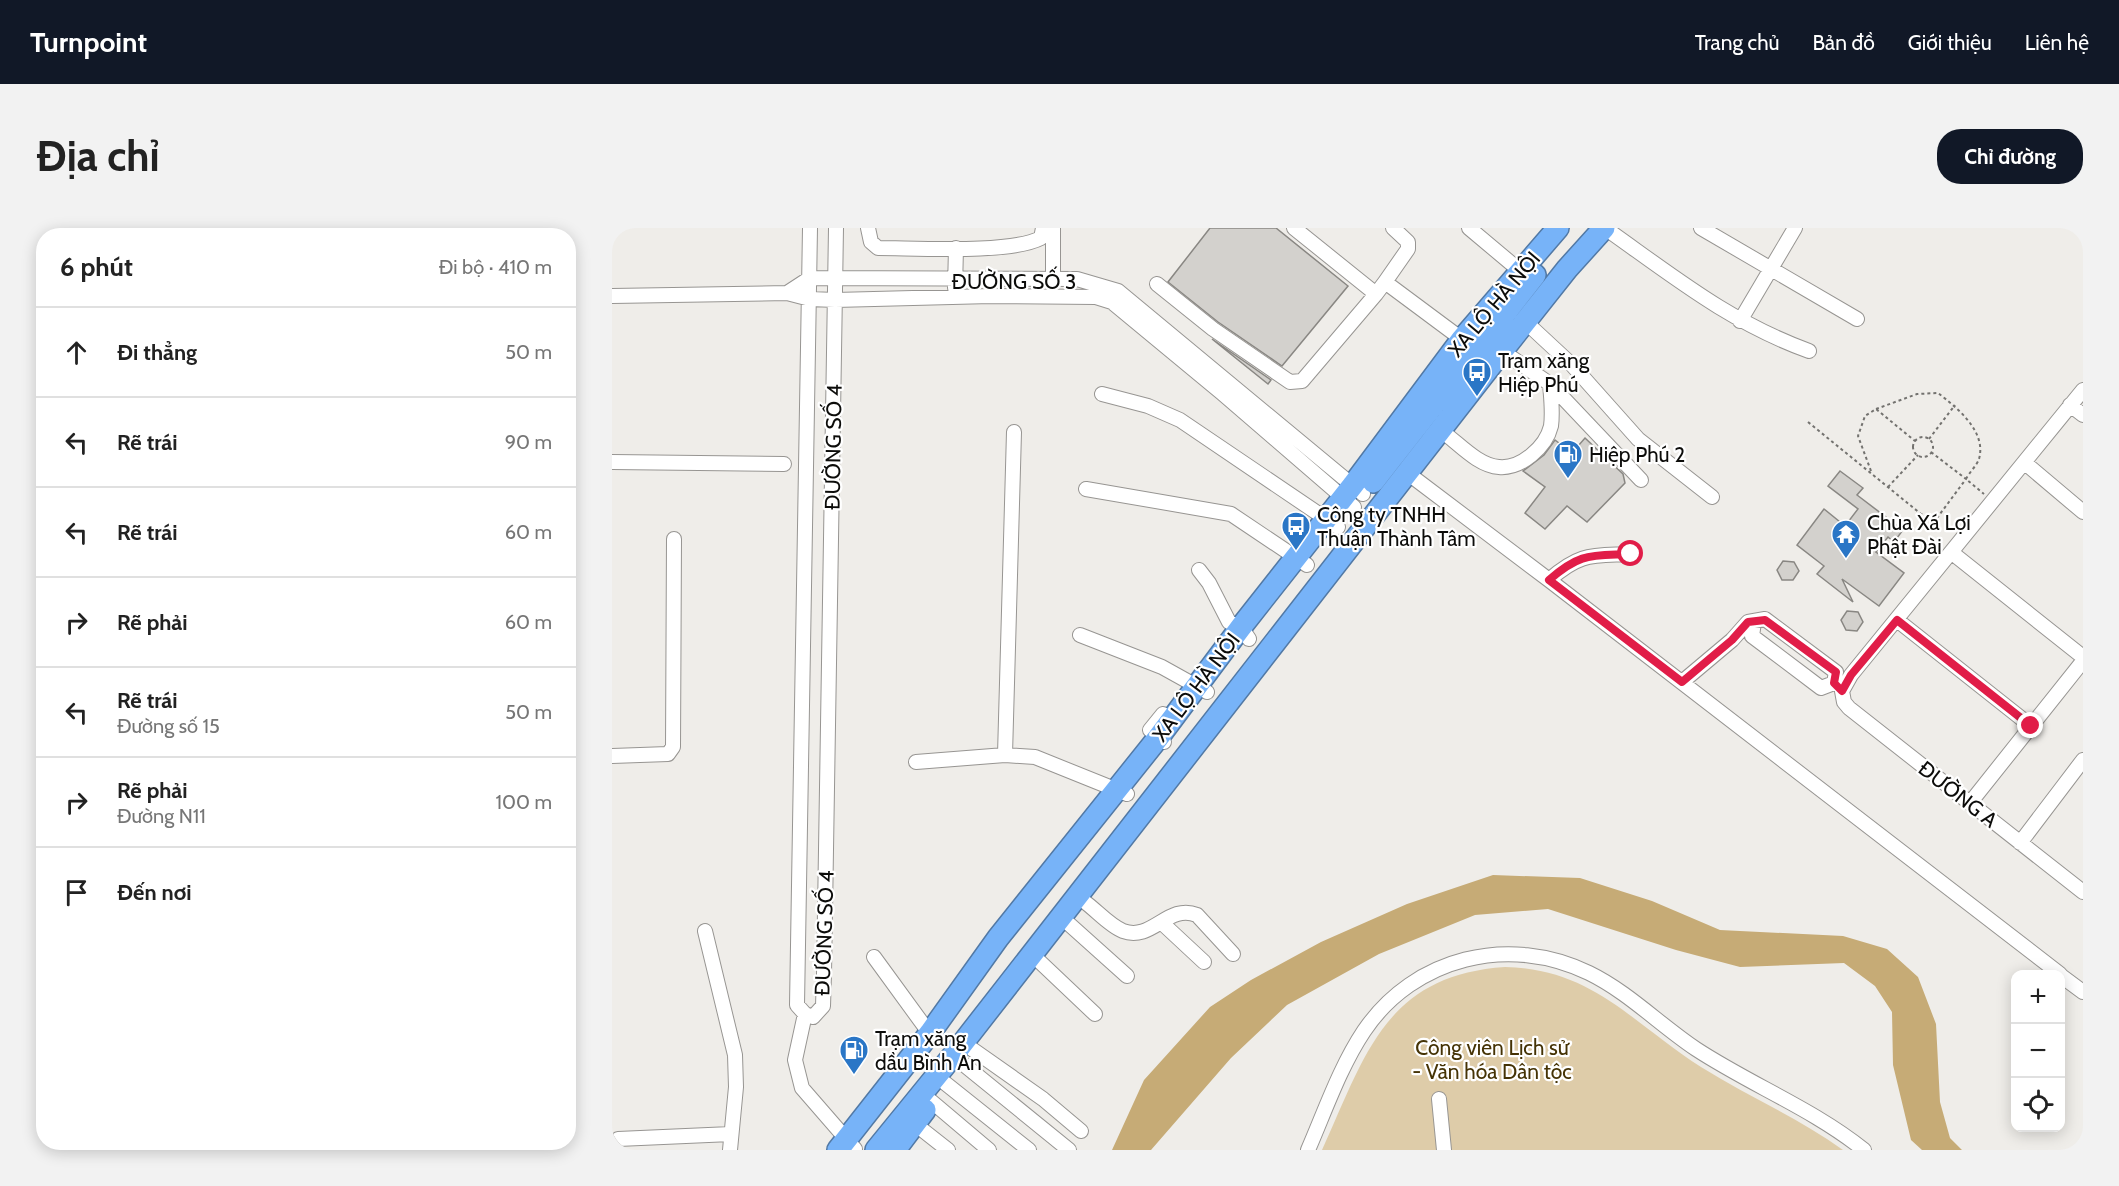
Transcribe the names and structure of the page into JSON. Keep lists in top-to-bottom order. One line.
{"streets":{"highway":["XA LỘ HÀ NỘI"],"street":["ĐƯỜNG SỐ 3","ĐƯỜNG SỐ 4","ĐƯỜNG A"]},"crossings":[["ĐƯỜNG SỐ 3","XA LỘ HÀ NỘI"],["ĐƯỜNG SỐ 3","ĐƯỜNG SỐ 4"]],"parks":["Công viên Lịch sử - Văn hóa Dân tộc"],"places":{"bus stop":["Trạm xăng Hiệp Phú","Công ty TNHH Thuận Thành Tâm"],"fuel station":["Hiệp Phú 2","Trạm xăng dầu Bình An"],"temple":["Chùa Xá Lợi Phật Đài"]},"page":{"header":"Turnpoint","nav":["Trang chủ","Bản đồ","Giới thiệu","Liên hệ"],"buttons":"Chỉ đường","title":"Địa chỉ","heading":["6 phút","Đi bộ · 410 m"],"list":[["Đi thẳng","50 m"],["Rẽ trái","90 m"],["Rẽ trái","60 m"],["Rẽ phải","60 m"],["Rẽ trái","Đường số 15","50 m"],["Rẽ phải","Đường N11","100 m"],"Đến nơi"],"map_buttons":["+","−"]}}
